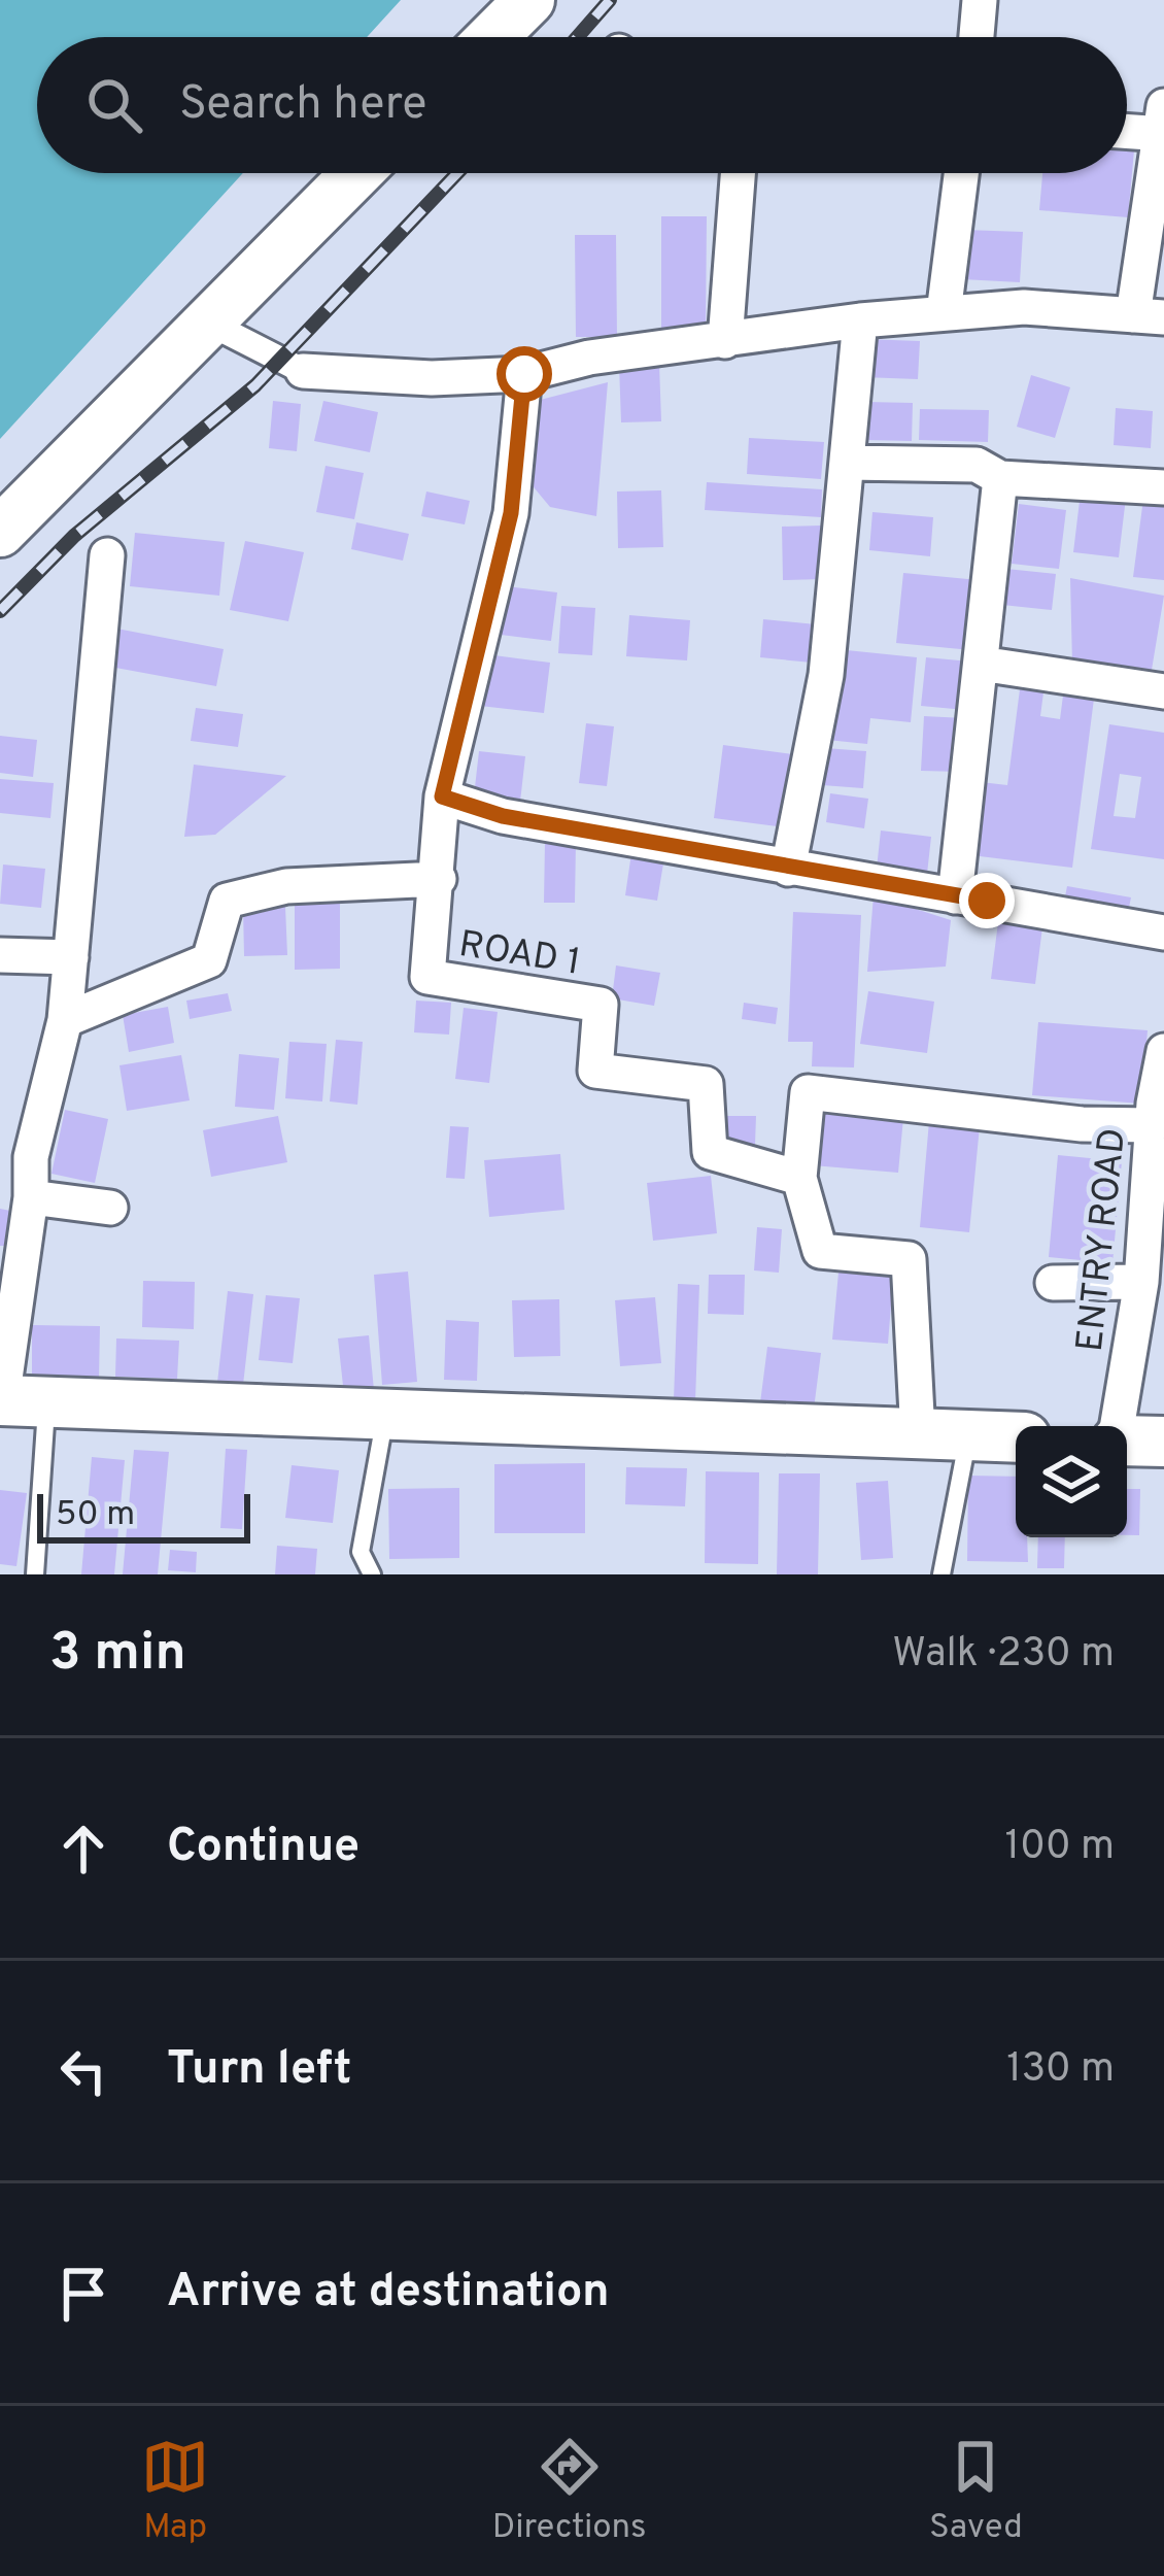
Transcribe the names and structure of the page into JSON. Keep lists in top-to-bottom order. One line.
{"streets":{"street":["ROAD 1","ENTRY ROAD"]},"scale_bar":"50 m","page":{"search":"Search here","scale":"50 m","heading":["3 min","Walk · 230 m"],"list":[["Continue","100 m"],["Turn left","130 m"],"Arrive at destination"],"nav":["Map","Directions","Saved"]}}
